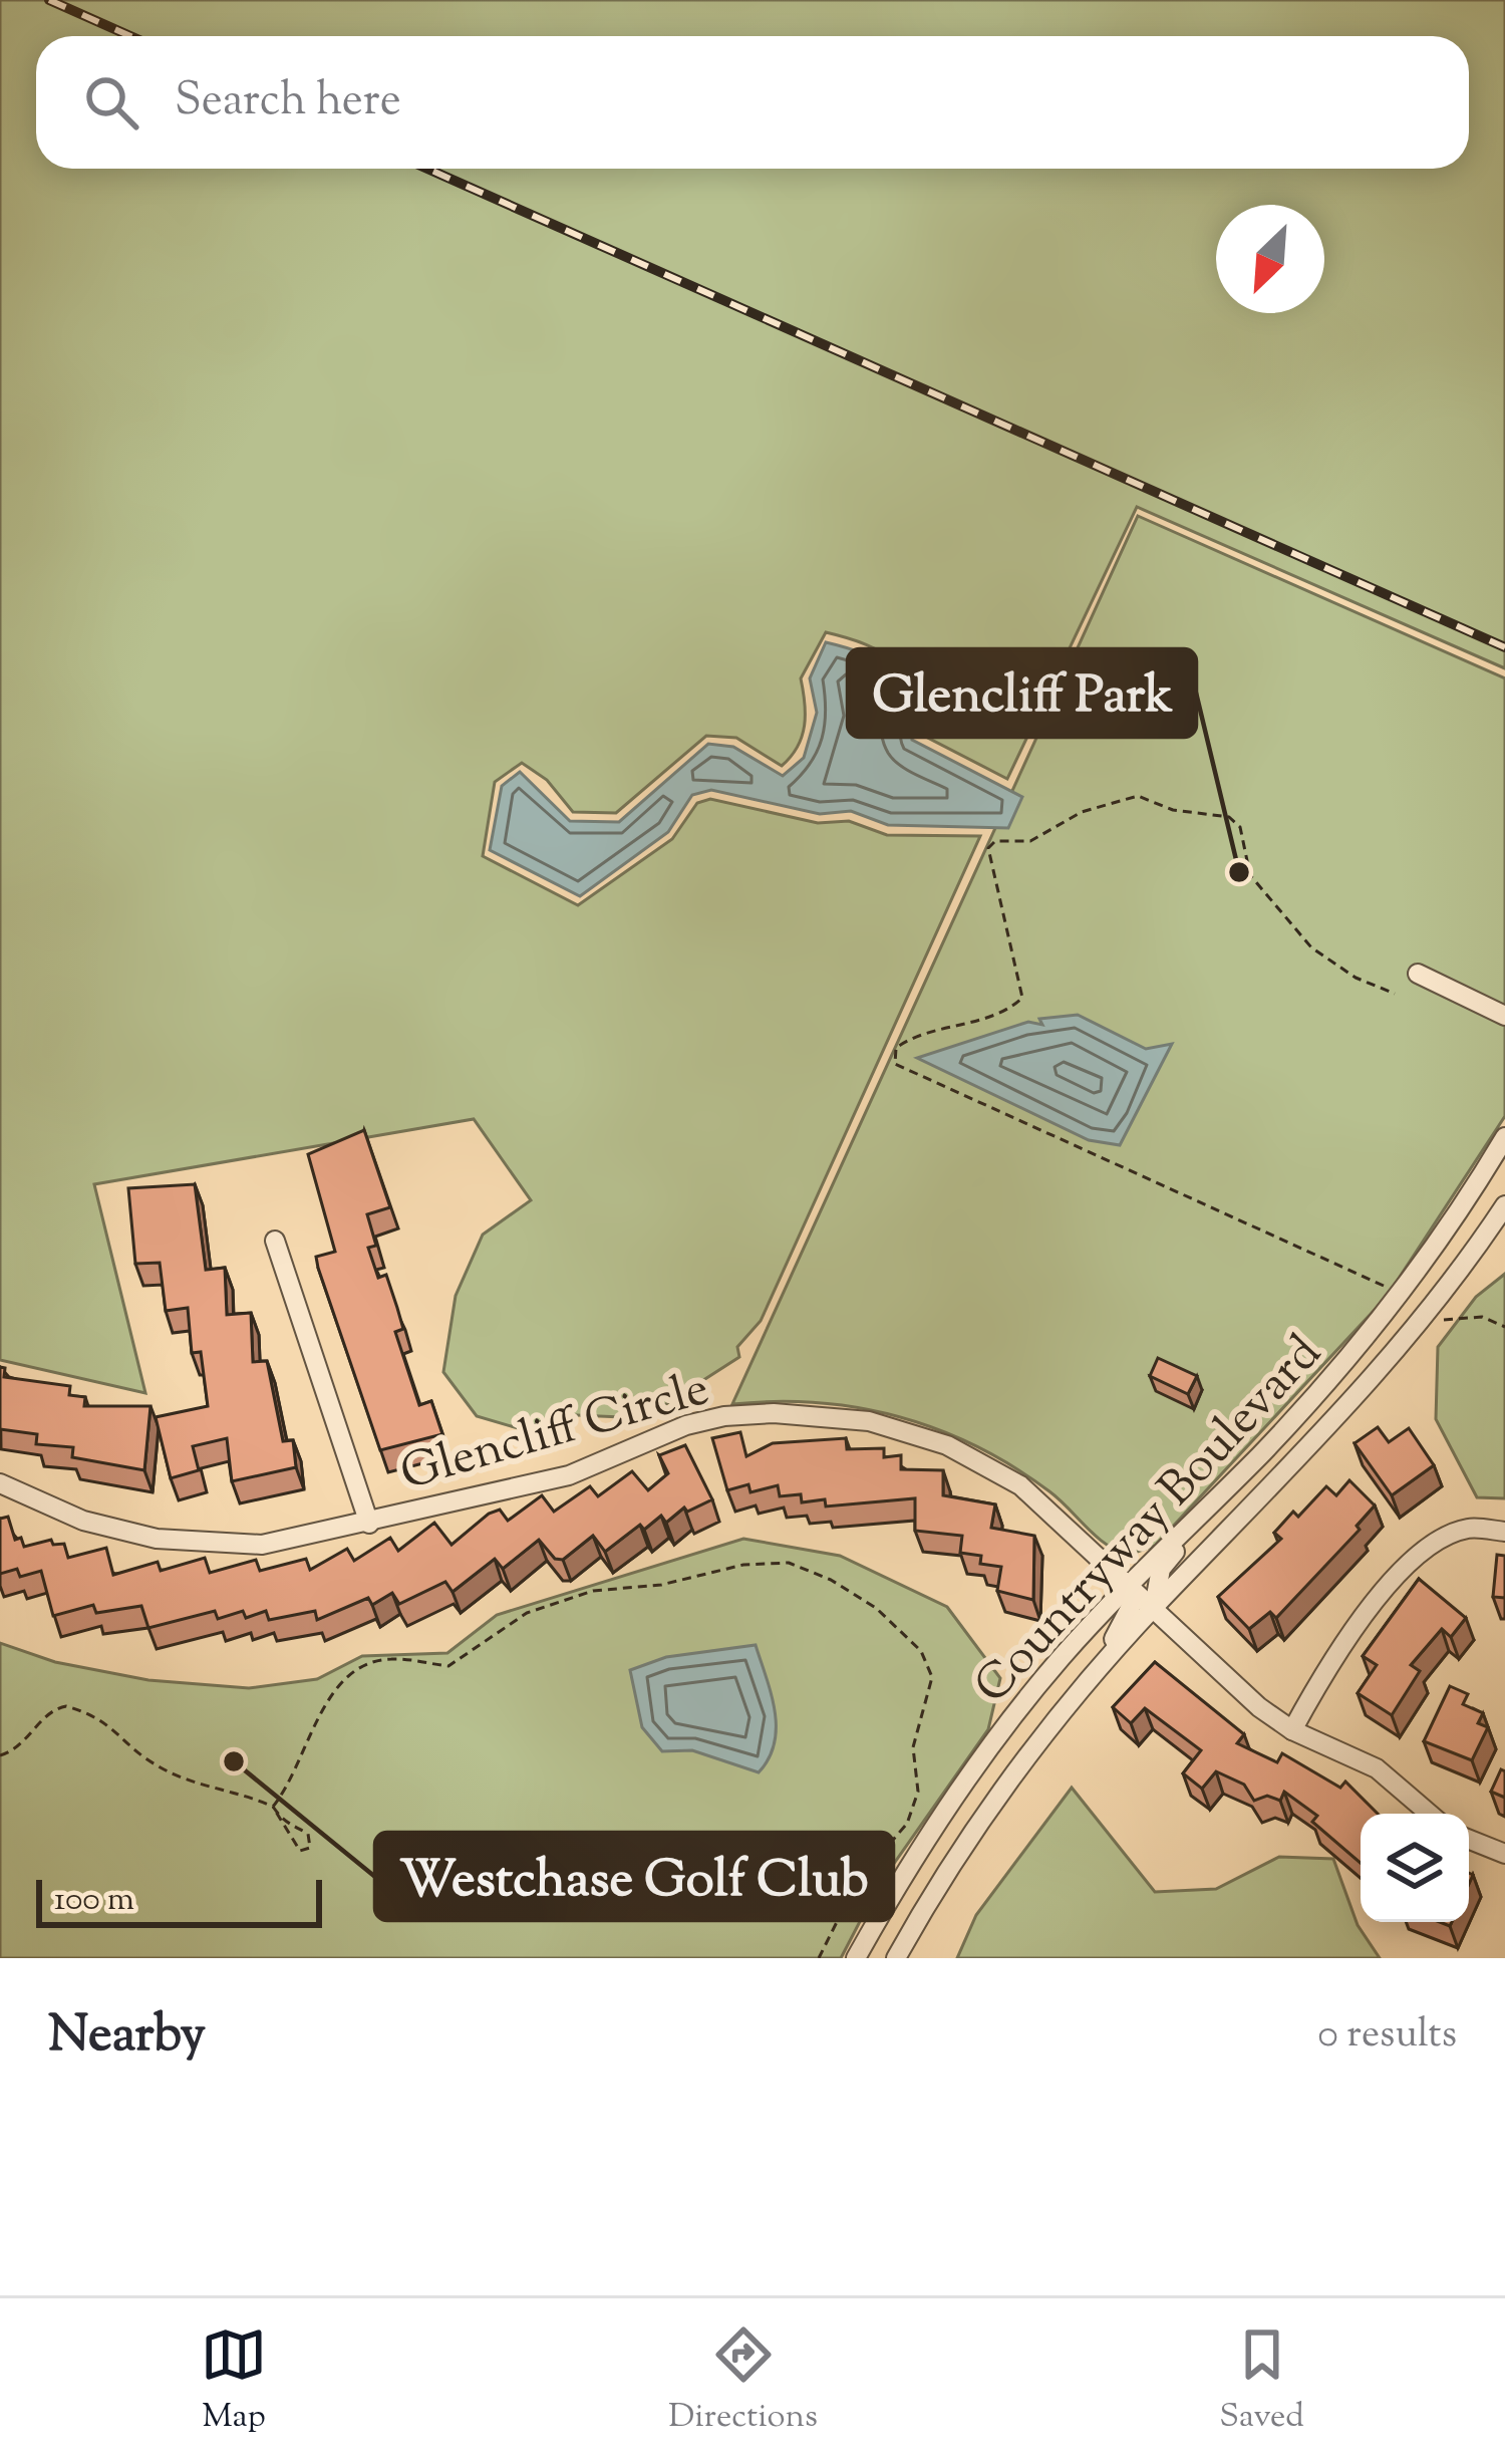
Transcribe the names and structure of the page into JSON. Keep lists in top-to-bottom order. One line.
{"streets":{"street":["Glencliff Circle","Countryway Boulevard"]},"crossings":[["Glencliff Circle","Countryway Boulevard"]],"places":["Glencliff Park","Westchase Golf Club"],"scale_bar":"100 m","north":"bottom left","page":{"search":"Search here","scale":"100 m","heading":["Nearby","0 results"],"nav":["Map","Directions","Saved"]}}
